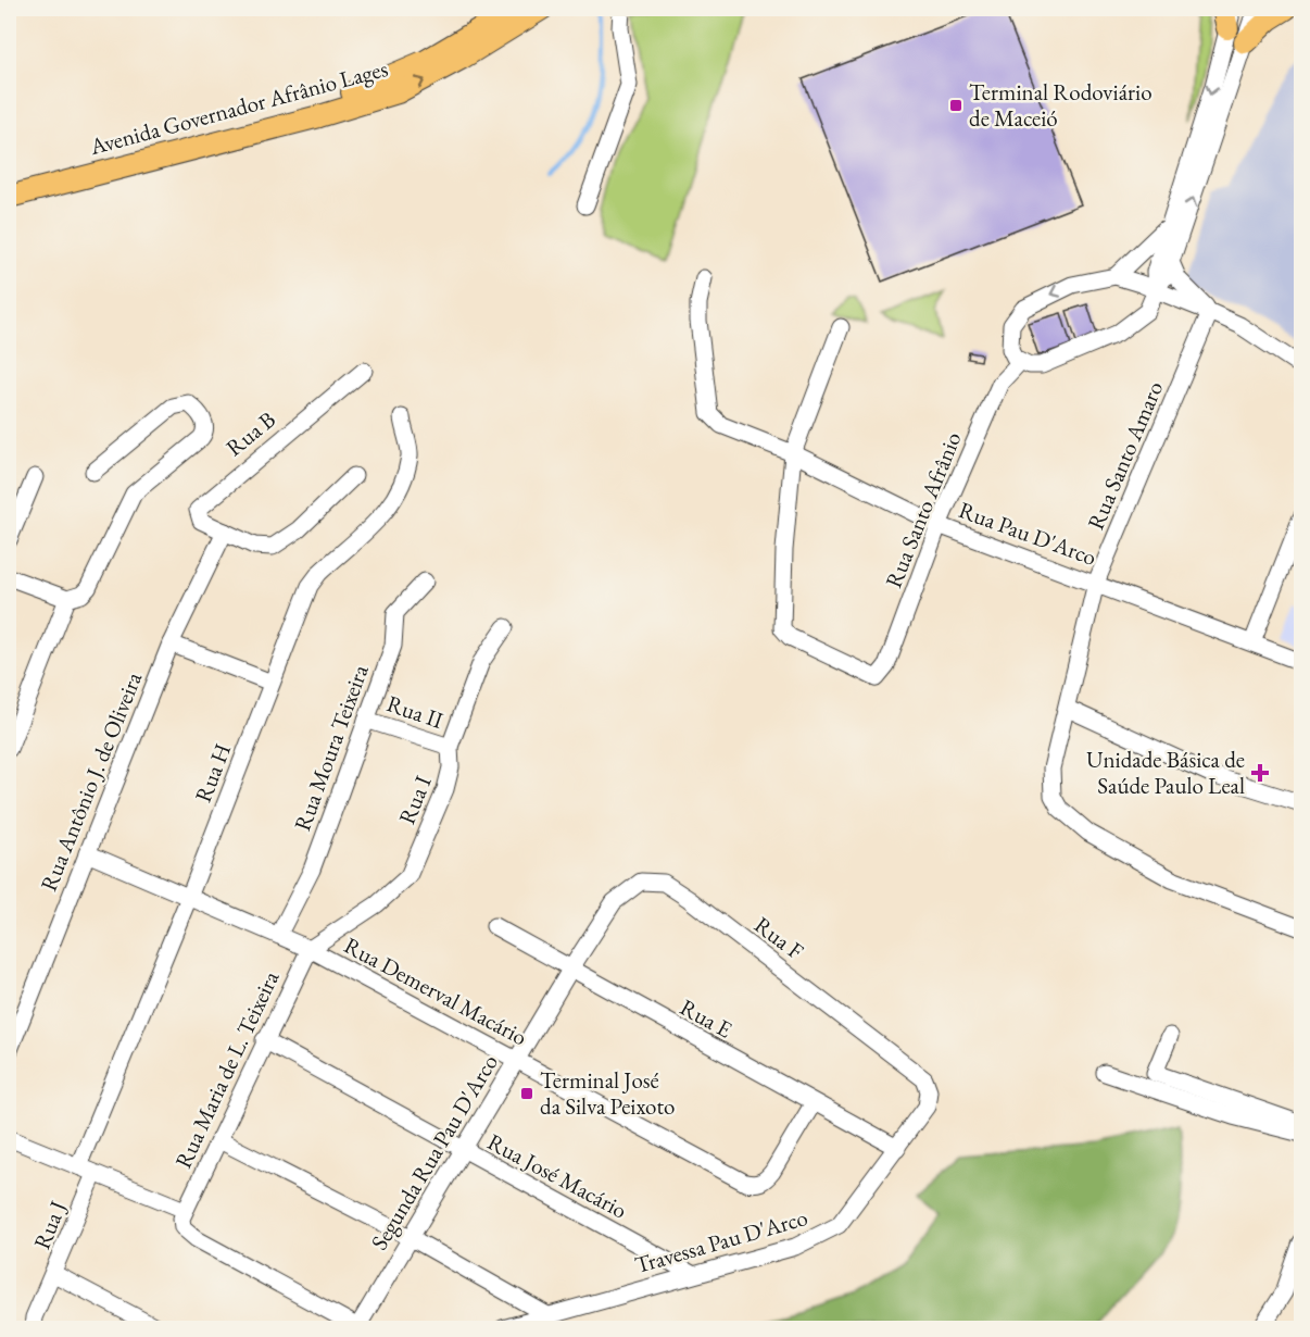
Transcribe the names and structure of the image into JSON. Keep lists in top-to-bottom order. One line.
{"streets":{"main road":["Avenida Governador Afrânio Lages"],"street":["Rua B","Rua Santo Amaro","Rua Santo Afrânio","Rua Pau D'Arco","Rua II","Rua Moura Teixeira","Rua H","Rua Antônio J. de Oliveira","Rua I","Rua F","Rua Demerval Macário","Rua E","Rua Maria de L. Teixeira","Segunda Rua Pau D'Arco","Rua José Macário","Rua J","Travessa Pau D'Arco"]},"crossings":[["Rua B","Rua Antônio J. de Oliveira"],["Rua Santo Amaro","Rua Pau D'Arco"],["Rua Santo Afrânio","Rua Pau D'Arco"],["Rua II","Rua Moura Teixeira"],["Rua II","Rua I"],["Rua Moura Teixeira","Rua Demerval Macário"],["Rua H","Rua Demerval Macário"],["Rua Antônio J. de Oliveira","Rua Demerval Macário"],["Rua I","Rua Demerval Macário"],["Rua I","Rua Maria de L. Teixeira"],["Rua F","Segunda Rua Pau D'Arco"],["Rua F","Travessa Pau D'Arco"],["Rua Demerval Macário","Rua E"],["Rua Demerval Macário","Rua Maria de L. Teixeira"],["Rua Demerval Macário","Segunda Rua Pau D'Arco"],["Rua E","Segunda Rua Pau D'Arco"],["Rua E","Travessa Pau D'Arco"],["Rua Maria de L. Teixeira","Rua José Macário"],["Segunda Rua Pau D'Arco","Rua José Macário"],["Rua José Macário","Travessa Pau D'Arco"]],"places":{"transit":["Terminal Rodoviário de Maceió","Terminal José da Silva Peixoto"],"health":["Unidade Básica de Saúde Paulo Leal"]}}
